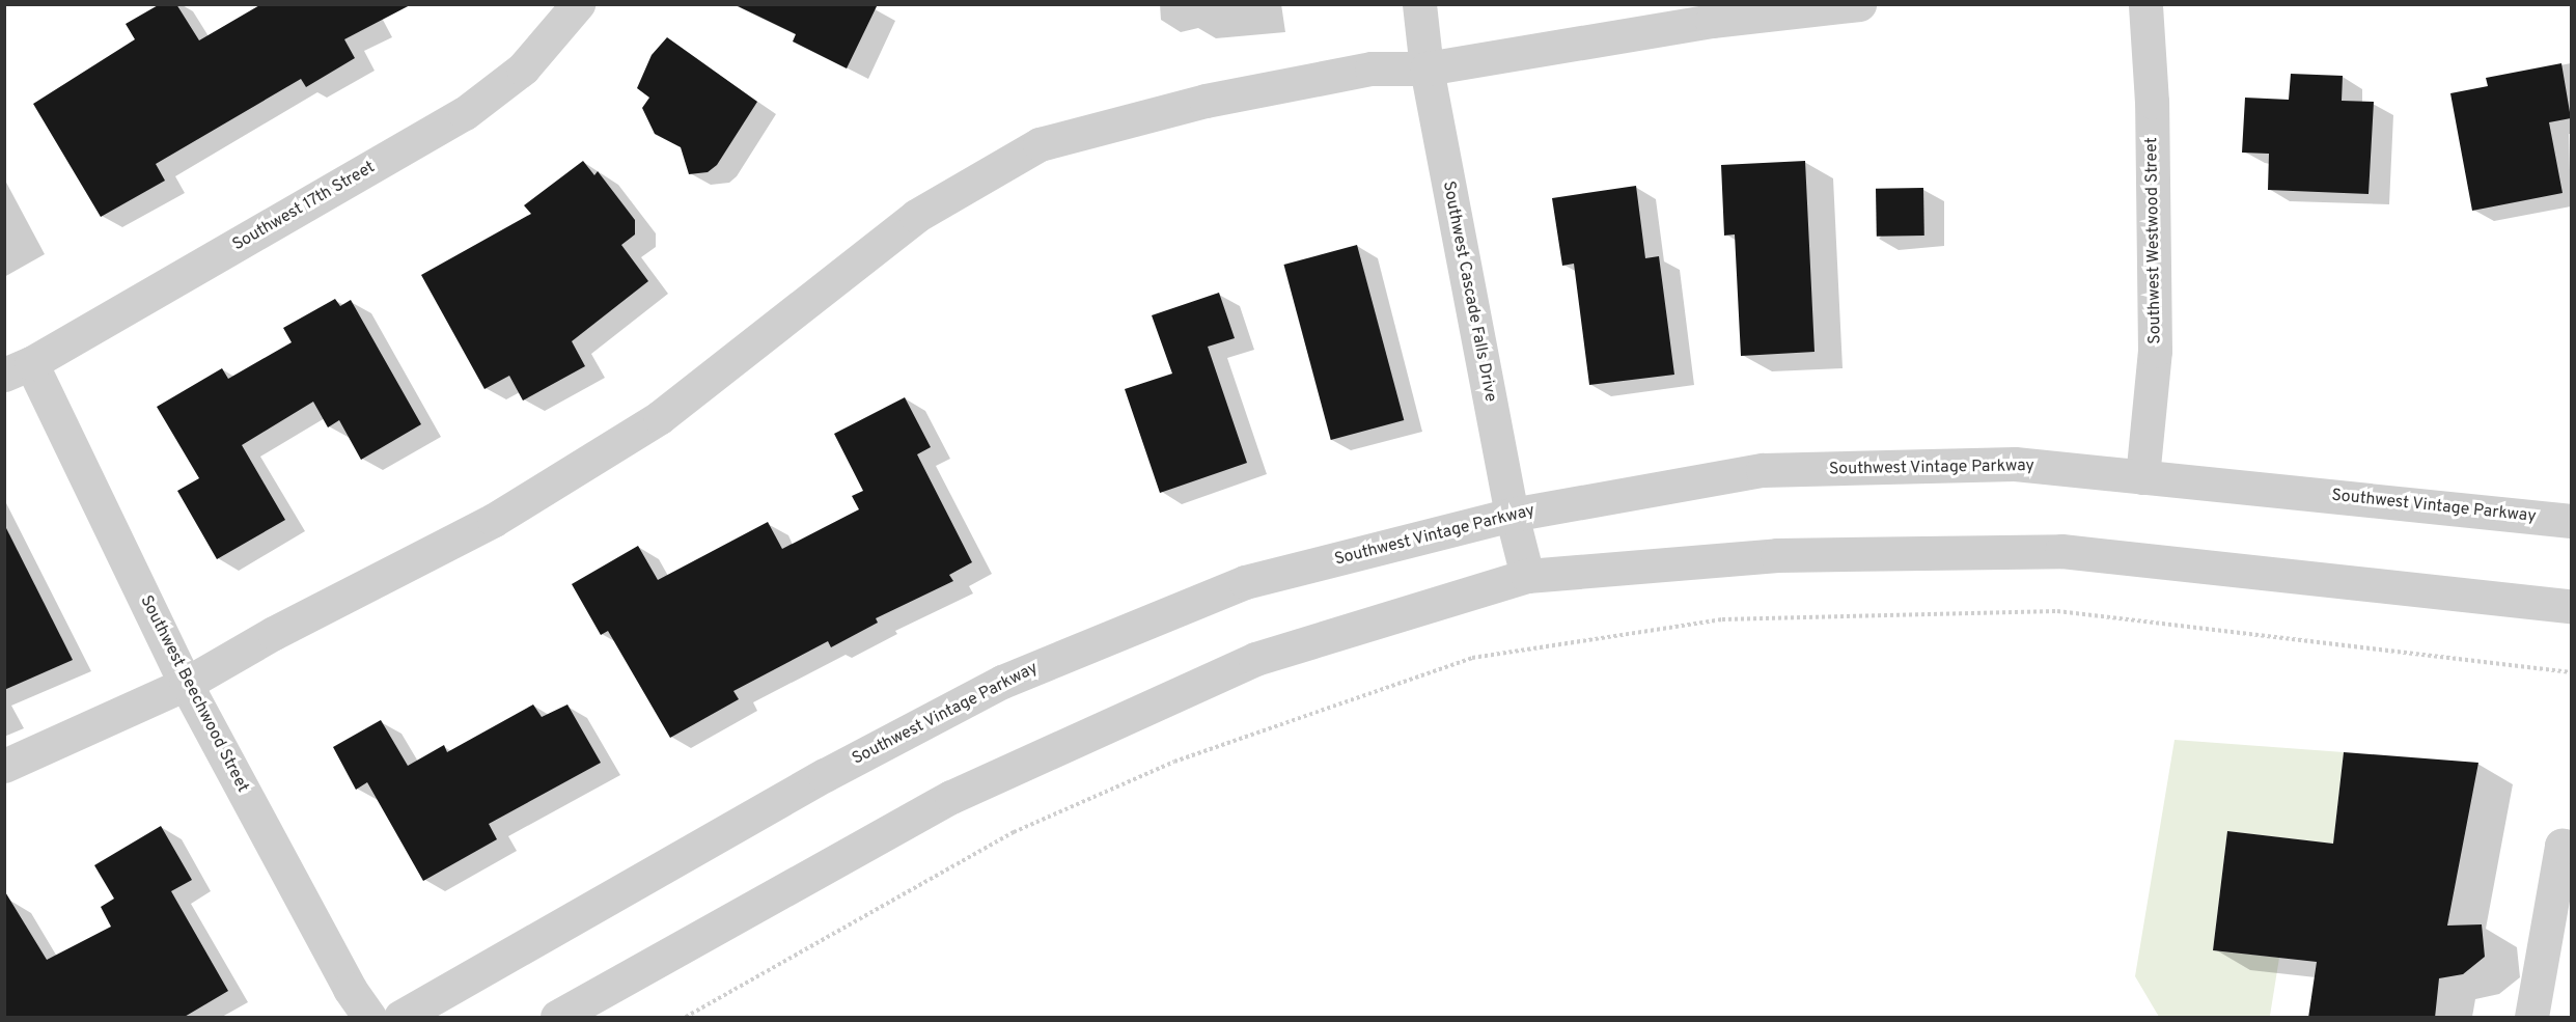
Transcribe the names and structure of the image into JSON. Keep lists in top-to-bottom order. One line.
{"streets":{"street":["Southwest 17th Street","Southwest Westwood Street","Southwest Cascade Falls Drive","Southwest Vintage Parkway","Southwest Beechwood Street"]},"crossings":[["Southwest 17th Street","Southwest Beechwood Street"],["Southwest Westwood Street","Southwest Vintage Parkway"],["Southwest Cascade Falls Drive","Southwest Vintage Parkway"]]}
